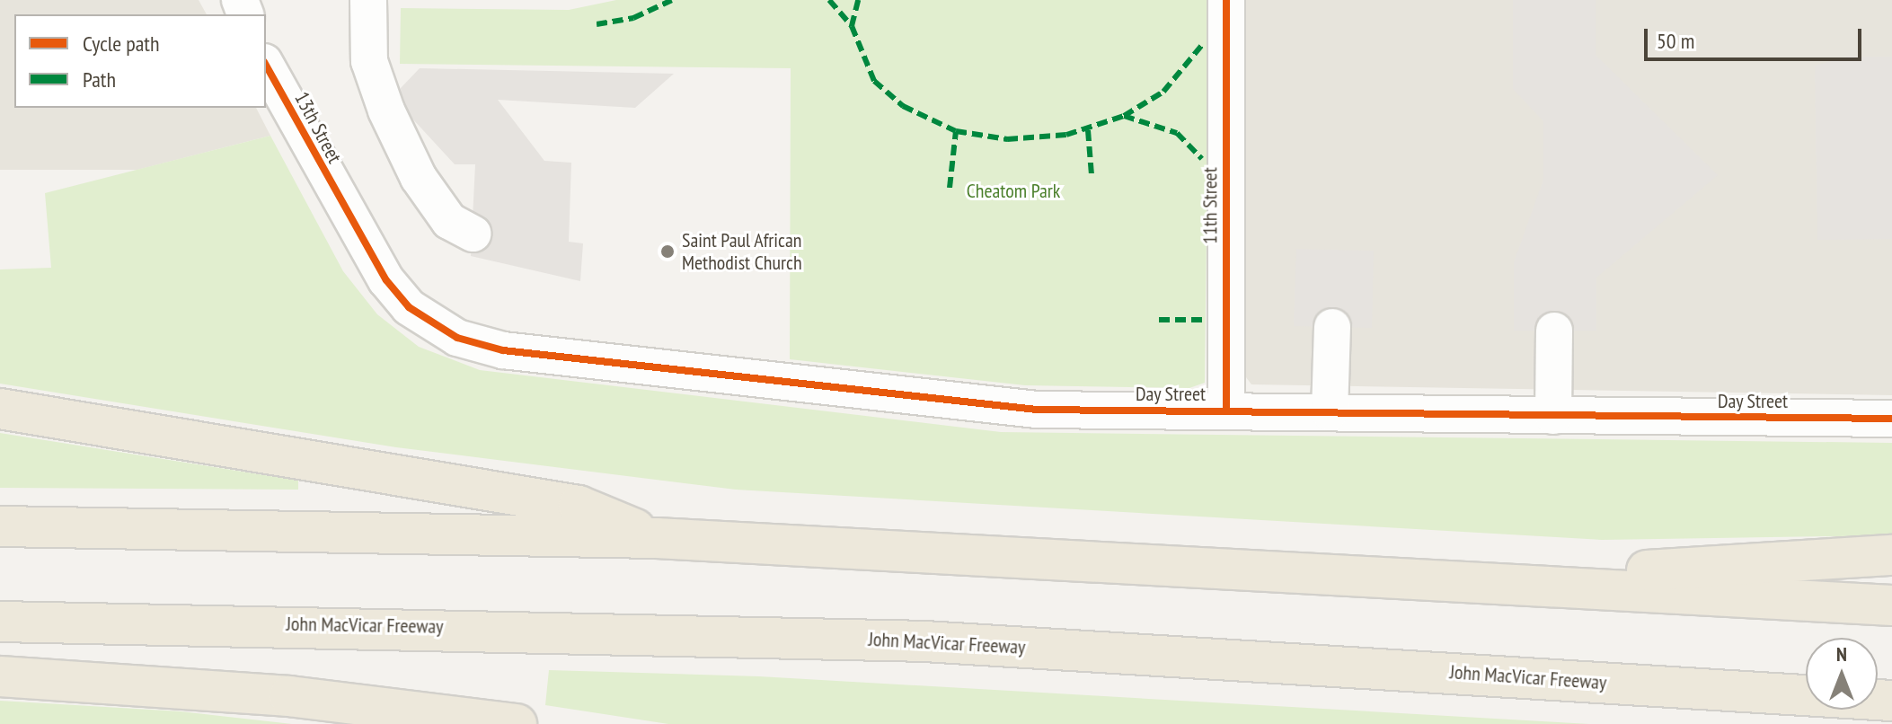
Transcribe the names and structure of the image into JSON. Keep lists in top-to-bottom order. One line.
{"streets":{"highway":["John MacVicar Freeway"],"street":["13th Street","11th Street","Day Street"]},"crossings":[["13th Street","Day Street"],["11th Street","Day Street"]],"parks":["Cheatom Park"],"places":["Saint Paul African Methodist Church"],"legend":["Cycle path","Path"],"scale_bar":"50 m","north":"top"}
